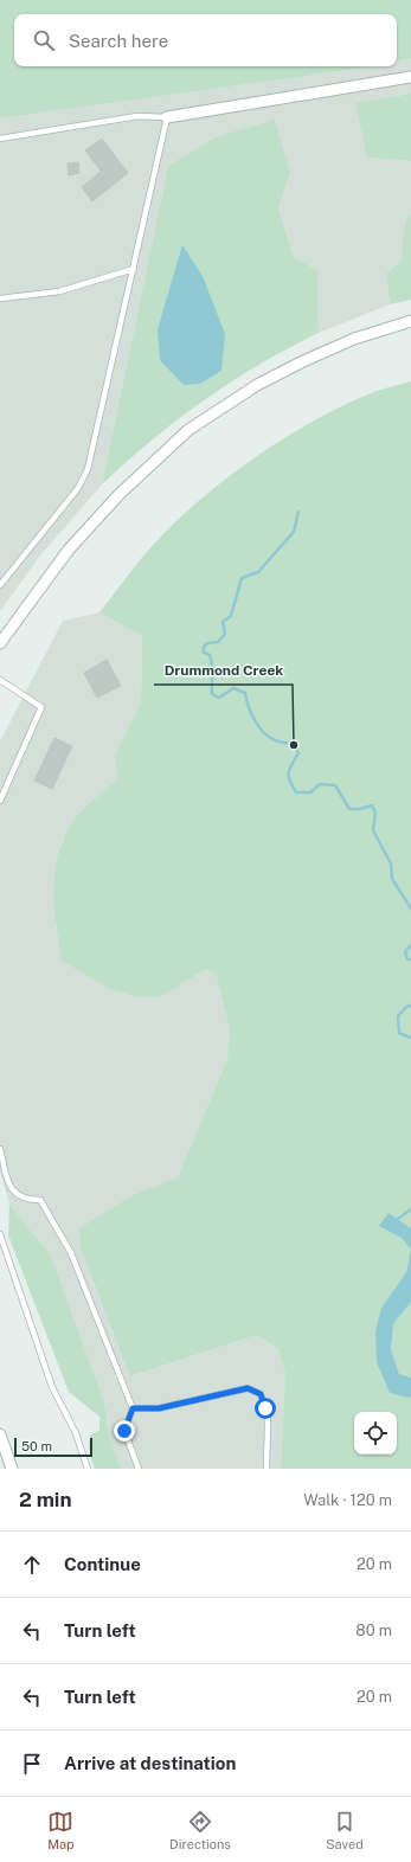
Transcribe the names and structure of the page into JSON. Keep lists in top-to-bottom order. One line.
{"places":["Drummond Creek"],"scale_bar":"50 m","page":{"search":"Search here","scale":"50 m","heading":["2 min","Walk · 120 m"],"list":[["Continue","20 m"],["Turn left","80 m"],["Turn left","20 m"],"Arrive at destination"],"nav":["Map","Directions","Saved"]}}
